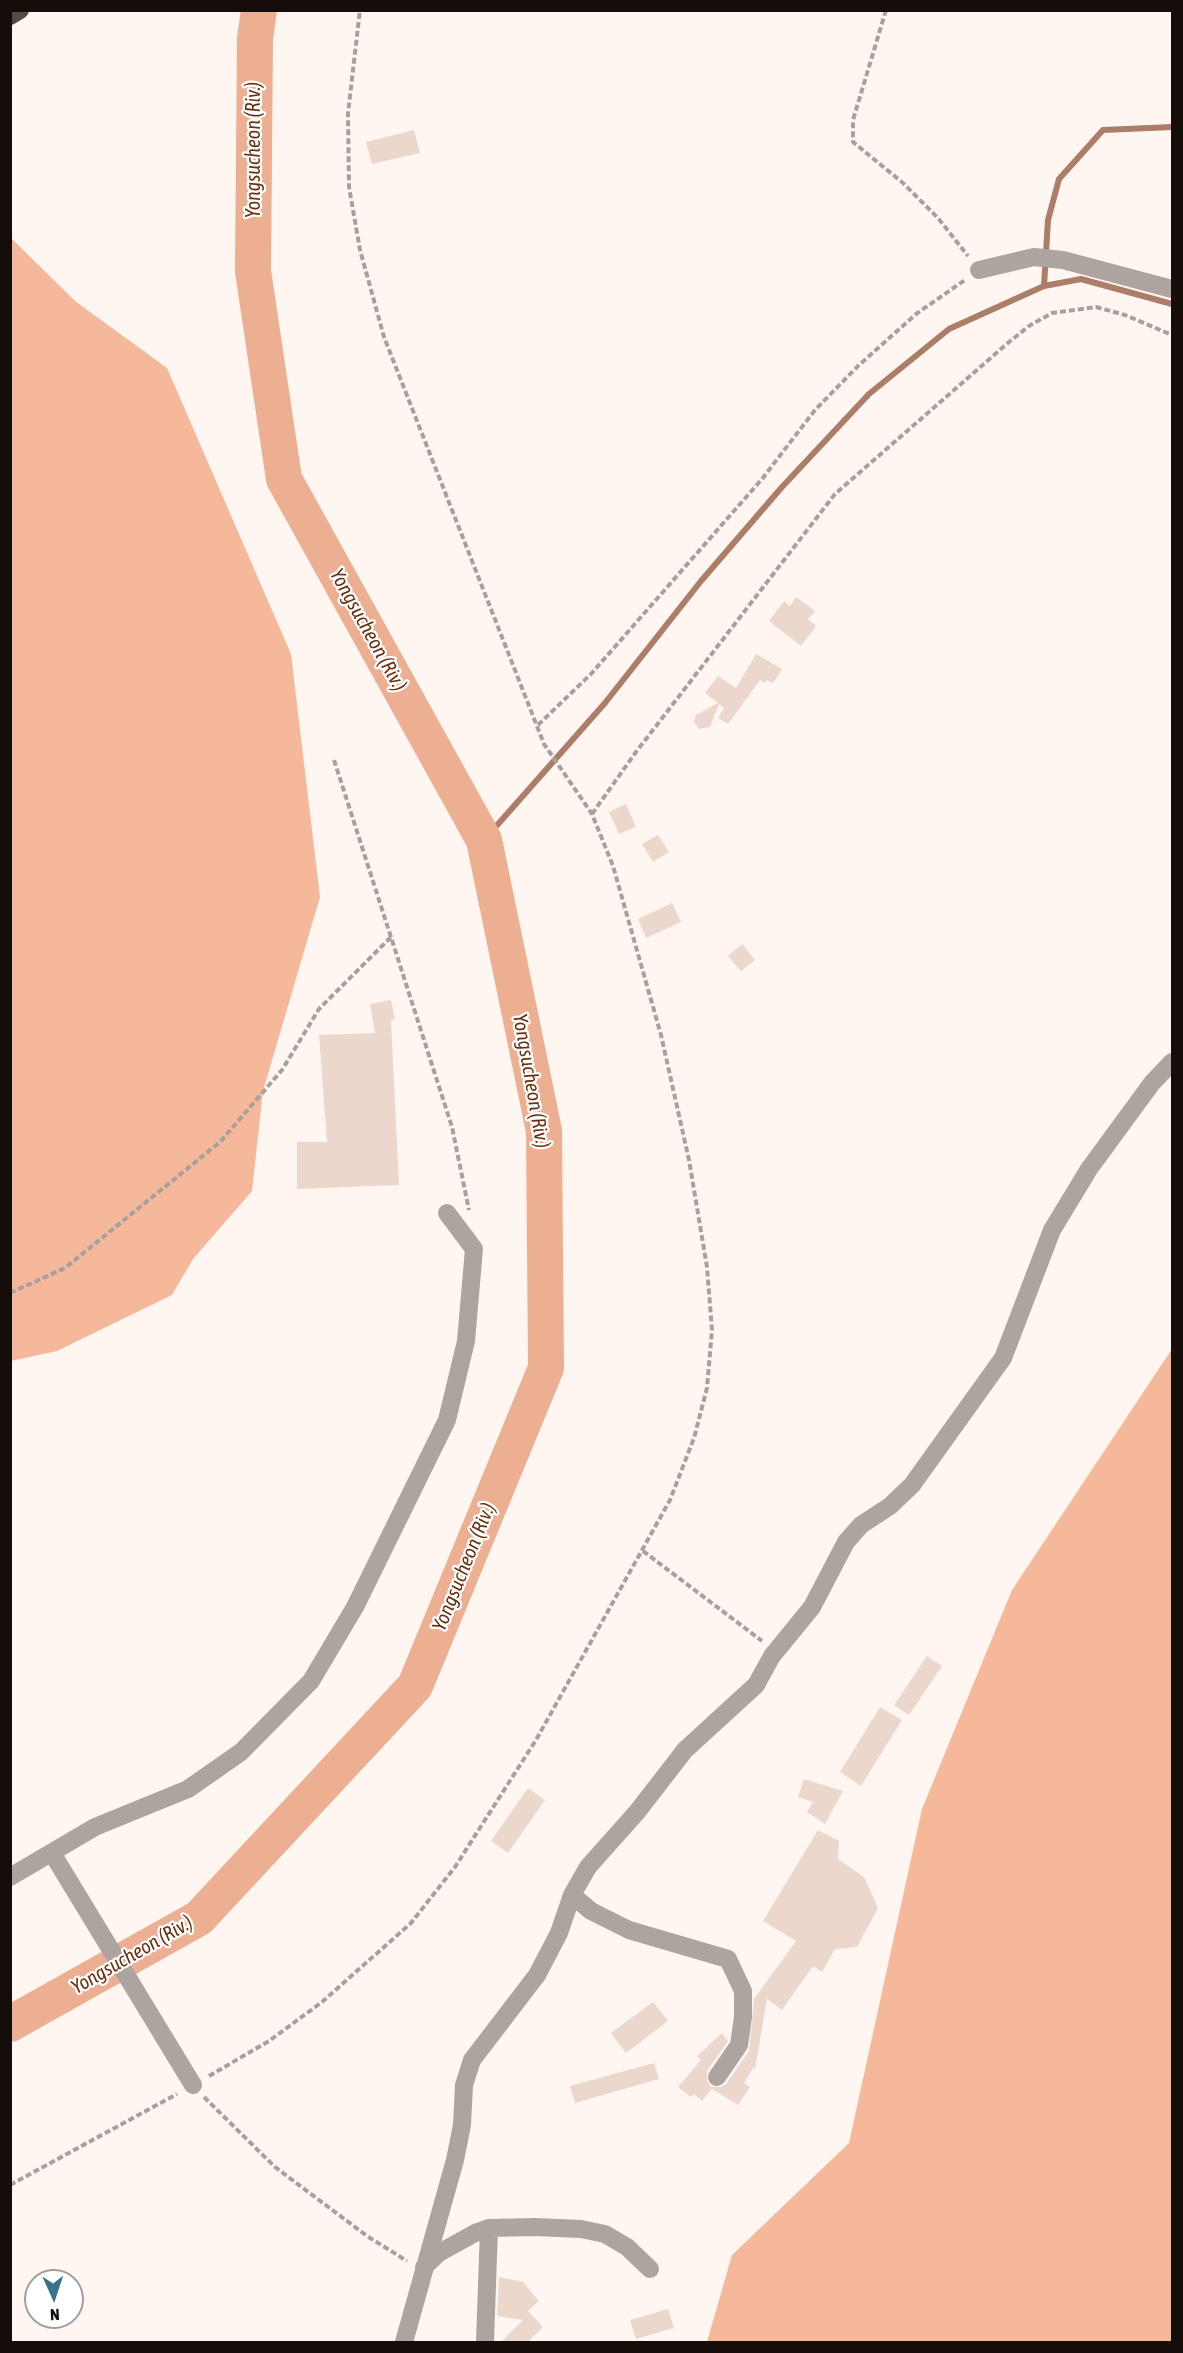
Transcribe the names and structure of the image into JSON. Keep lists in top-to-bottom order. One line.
{"water":["Yongsucheon (Riv.)"],"north":"bottom"}
